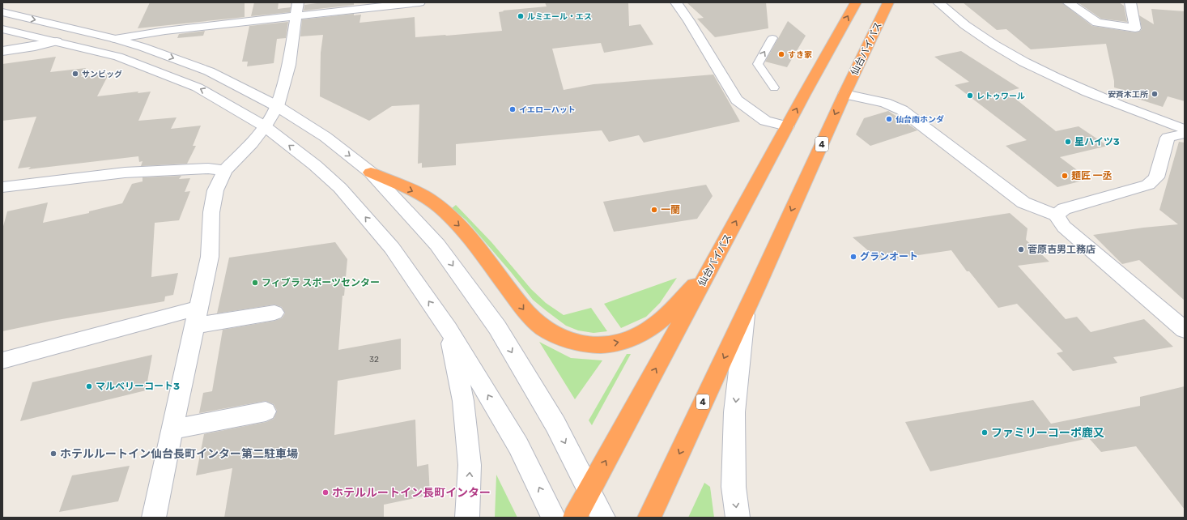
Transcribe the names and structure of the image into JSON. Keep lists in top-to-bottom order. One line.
{"streets":{"highway":["仙台バイパス","4"]},"places":["ルミエール・エス","すき家","サンビッグ","安斉木工所","レトゥワール","イエローハット","仙台南ホンダ","星ハイツ3","麺匠 一丞","一蘭","菅原吉男工務店","グランオート","フィブラ スポーツセンター","マルベリーコート3","ファミリーコーポ鹿又","ホテルルートイン仙台長町インター第二駐車場","ホテルルートイン長町インター"],"house_numbers":["32"]}
